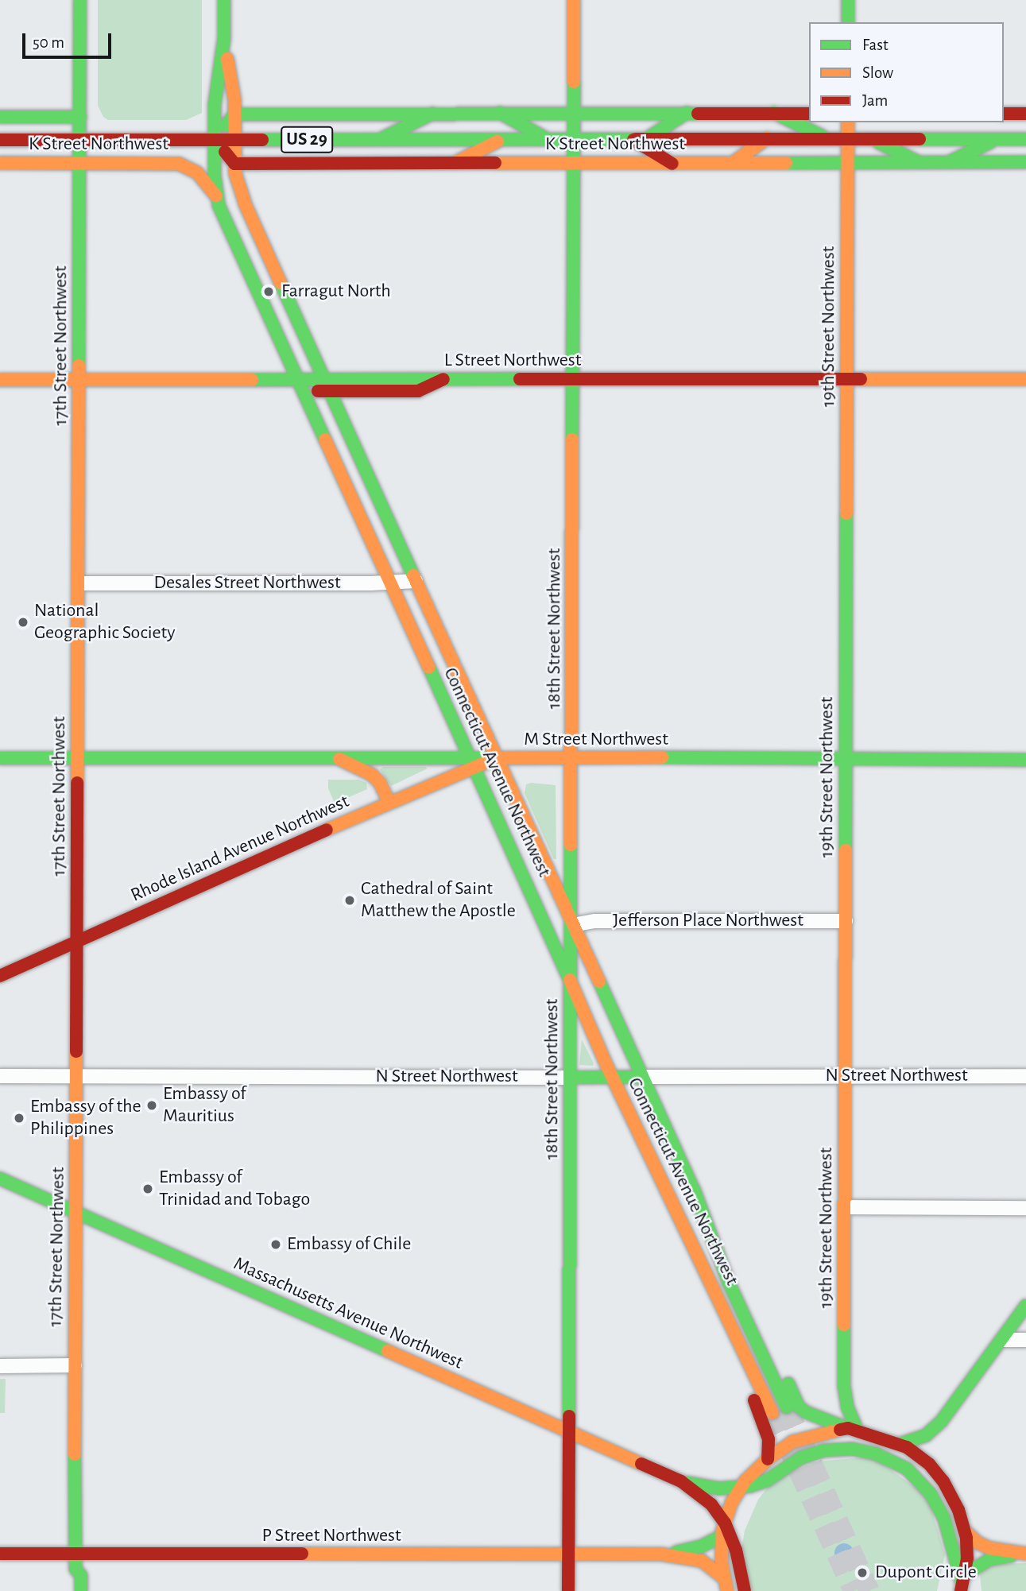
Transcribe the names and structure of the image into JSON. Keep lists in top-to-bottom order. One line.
{"streets":{"main road":["US 29","K Street Northwest","19th Street Northwest","17th Street Northwest","L Street Northwest","18th Street Northwest","M Street Northwest","Connecticut Avenue Northwest","Rhode Island Avenue Northwest","N Street Northwest","Massachusetts Avenue Northwest","P Street Northwest"],"street":["Desales Street Northwest","Jefferson Place Northwest"]},"crossings":[["K Street Northwest","19th Street Northwest"],["K Street Northwest","17th Street Northwest"],["K Street Northwest","18th Street Northwest"],["K Street Northwest","Connecticut Avenue Northwest"],["19th Street Northwest","L Street Northwest"],["19th Street Northwest","M Street Northwest"],["19th Street Northwest","Jefferson Place Northwest"],["19th Street Northwest","N Street Northwest"],["17th Street Northwest","L Street Northwest"],["17th Street Northwest","Desales Street Northwest"],["17th Street Northwest","Rhode Island Avenue Northwest"],["17th Street Northwest","N Street Northwest"],["17th Street Northwest","Massachusetts Avenue Northwest"],["17th Street Northwest","P Street Northwest"],["L Street Northwest","18th Street Northwest"],["L Street Northwest","Connecticut Avenue Northwest"],["Desales Street Northwest","Connecticut Avenue Northwest"],["18th Street Northwest","M Street Northwest"],["18th Street Northwest","Connecticut Avenue Northwest"],["18th Street Northwest","Jefferson Place Northwest"],["18th Street Northwest","N Street Northwest"],["18th Street Northwest","Massachusetts Avenue Northwest"],["18th Street Northwest","P Street Northwest"],["M Street Northwest","Connecticut Avenue Northwest"],["M Street Northwest","Rhode Island Avenue Northwest"],["Connecticut Avenue Northwest","Rhode Island Avenue Northwest"],["Connecticut Avenue Northwest","Jefferson Place Northwest"],["Connecticut Avenue Northwest","N Street Northwest"],["Massachusetts Avenue Northwest","P Street Northwest"]],"places":["Farragut North","National Geographic Society","Cathedral of Saint Matthew the Apostle","Embassy of Mauritius","Embassy of the Philippines","Embassy of Trinidad and Tobago","Embassy of Chile","Dupont Circle"],"legend":["Fast","Slow","Jam"],"scale_bar":"50 m"}
